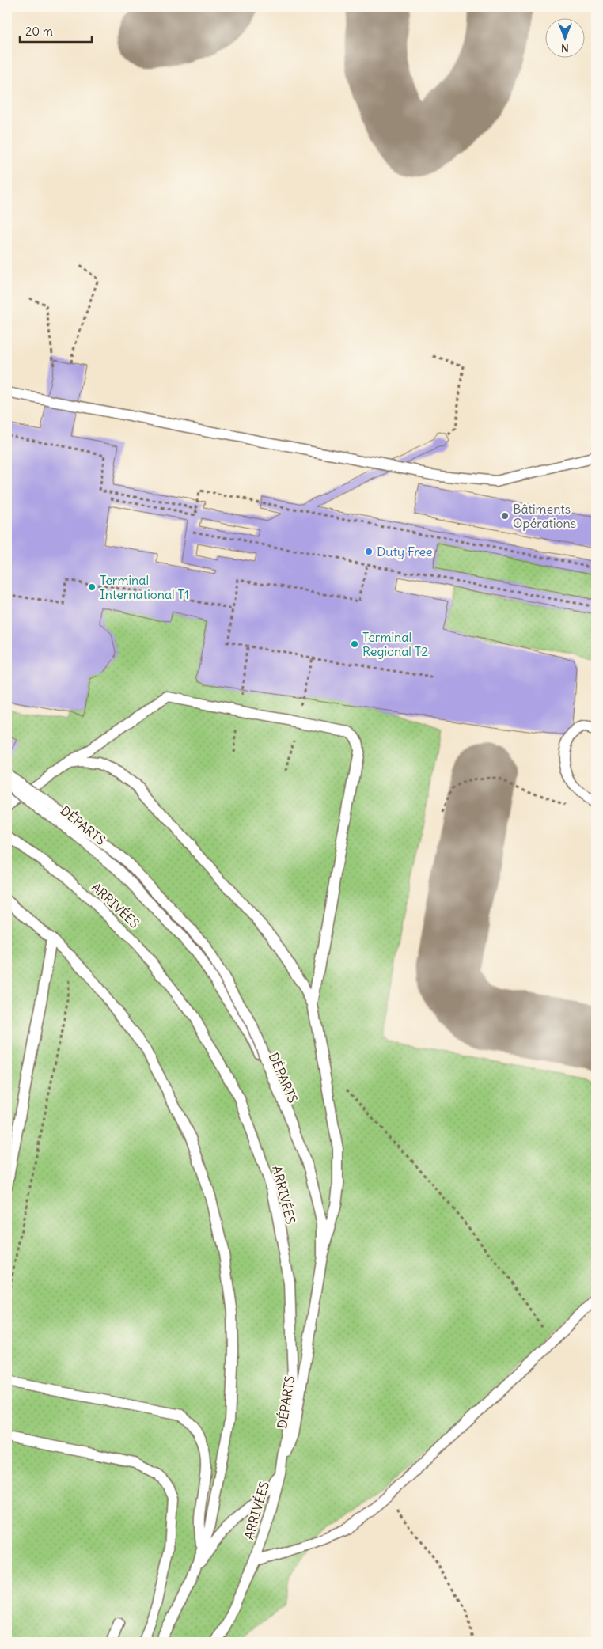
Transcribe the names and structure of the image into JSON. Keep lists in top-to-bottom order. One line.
{"streets":{"lane":["DÉPARTS","ARRIVÉES"]},"crossings":[["DÉPARTS","ARRIVÉES"]],"places":["Bâtiments Opérations","Duty Free","Terminal International T1","Terminal Regional T2"],"scale_bar":"20 m","north":"bottom"}
